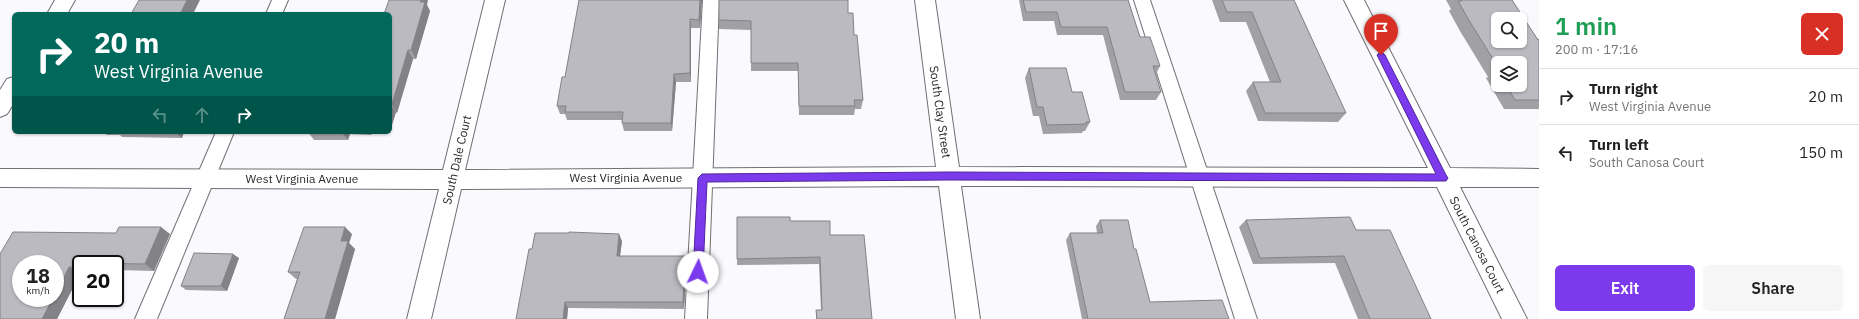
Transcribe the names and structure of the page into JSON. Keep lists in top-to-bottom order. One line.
{"streets":{"street":["South Clay Street","South Dale Court","West Virginia Avenue","South Canosa Court"]},"crossings":[["South Clay Street","West Virginia Avenue"],["South Dale Court","West Virginia Avenue"],["West Virginia Avenue","South Canosa Court"]],"page":{"heading":["1 min","200 m · 17:16"],"turn":["20 m","West Virginia Avenue"],"list":[{"name":"Turn right","note":"West Virginia Avenue","value":"20 m"},{"name":"Turn left","note":"South Canosa Court","value":"150 m"}],"speed":"18 km/h","limit":"20","buttons":["Exit","Share"]}}
